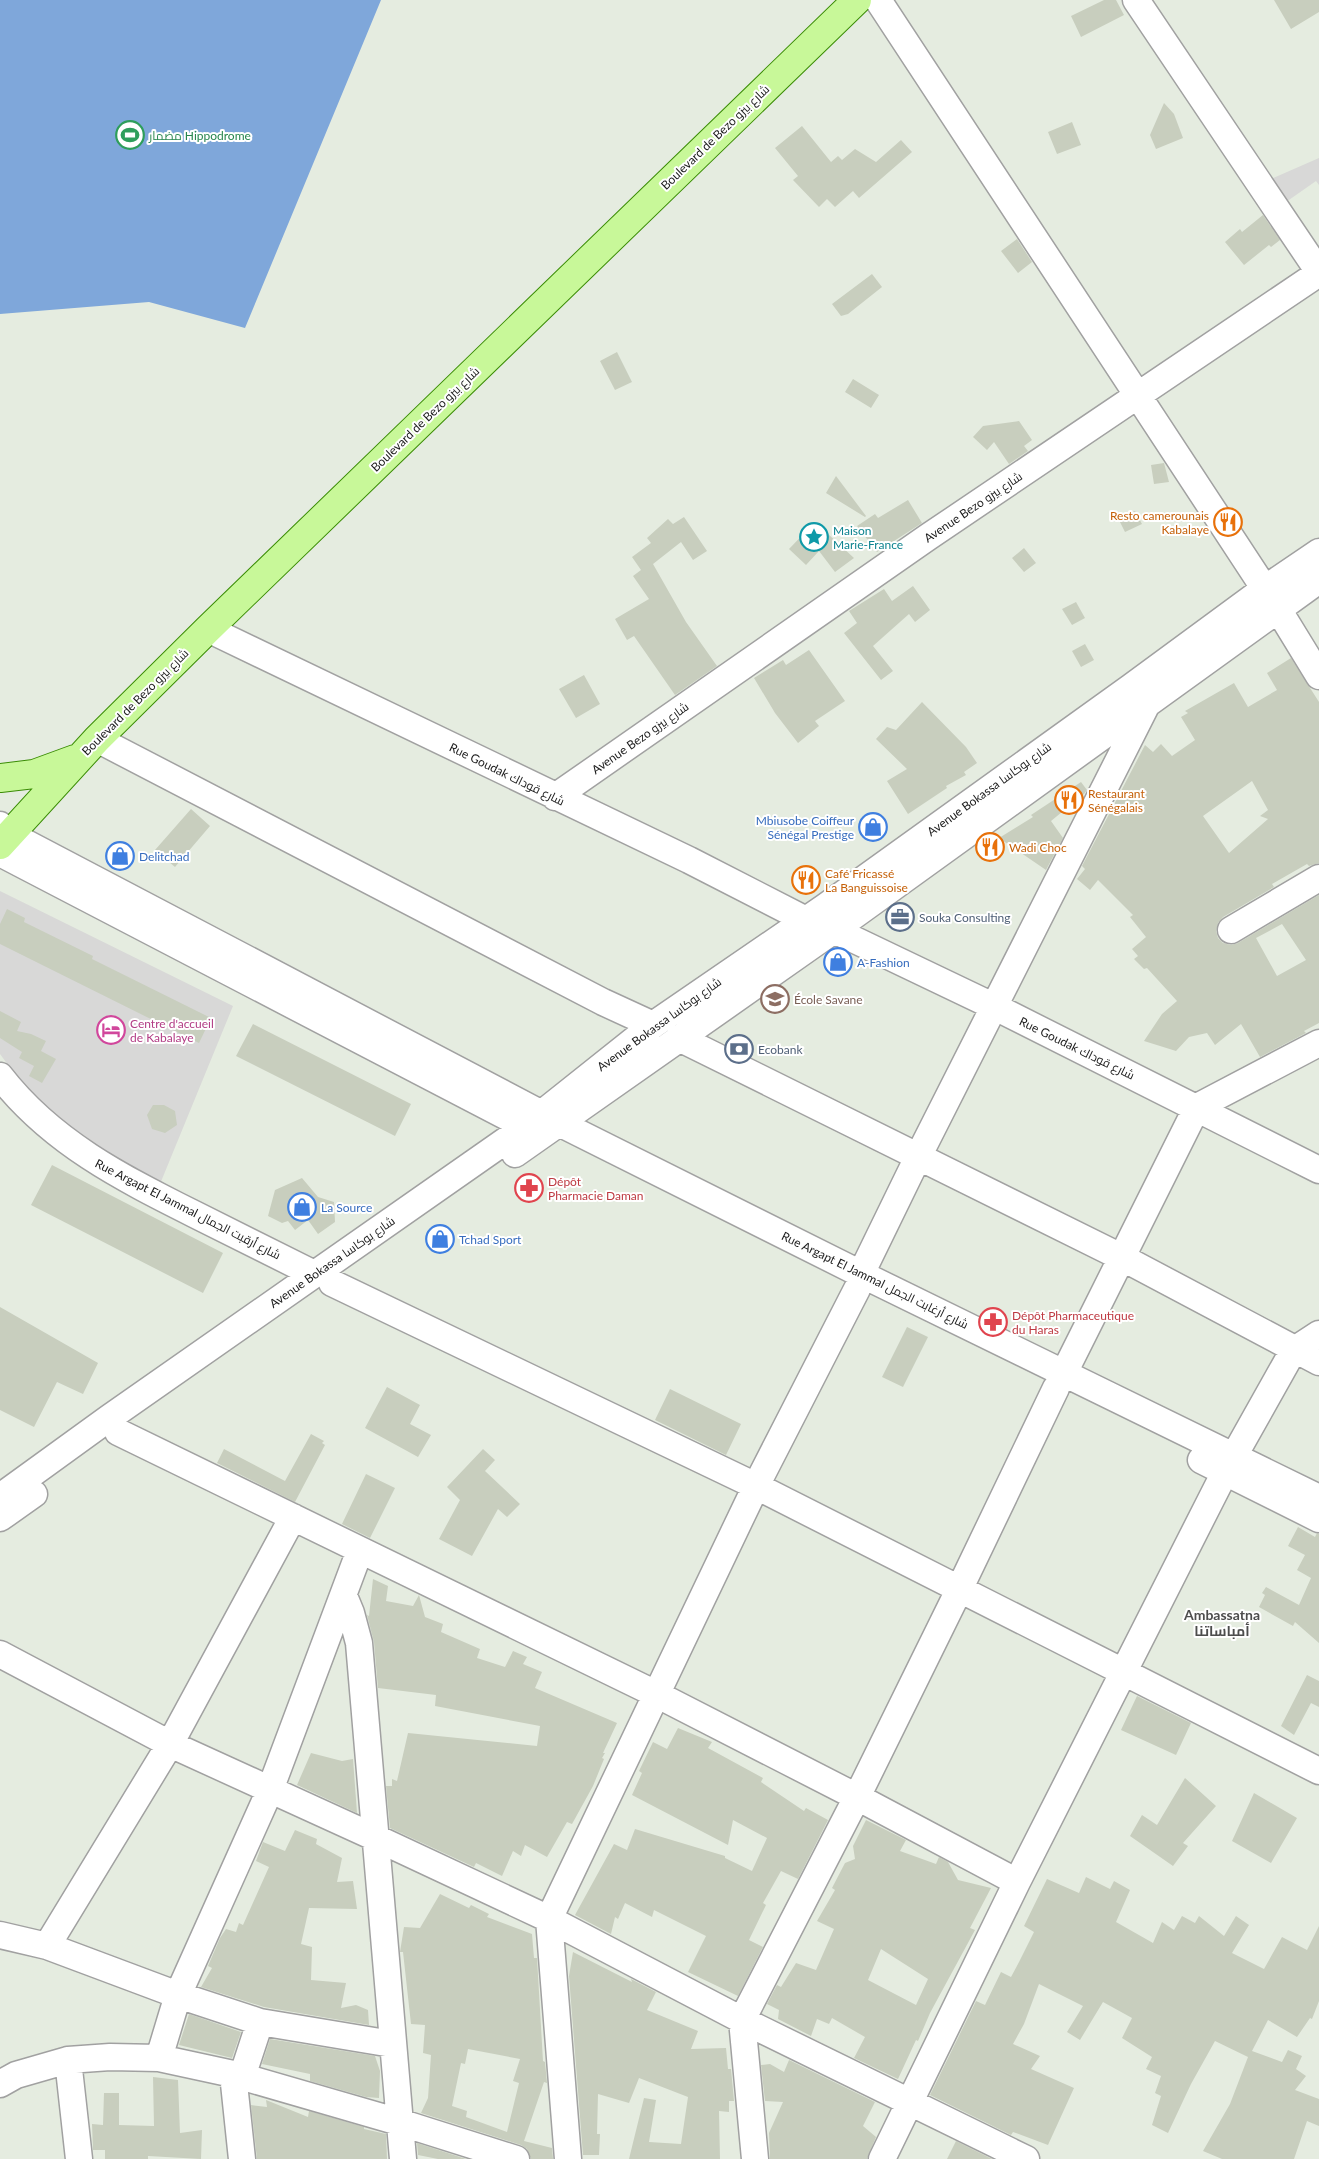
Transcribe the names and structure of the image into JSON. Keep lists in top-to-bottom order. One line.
{"streets":{"main road":["Boulevard de Bezo شارع بيزو"],"street":["Avenue Bezo شارع بيزو","Rue Goudak شارع قوداك","Avenue Bokassa شارع بوكاسا","Rue Argapt El Jammal شارع أرقبت الجمال","Rue Argapt El Jammal شارع أرغابت الجمل"]},"crossings":[["Boulevard de Bezo شارع بيزو","Rue Goudak شارع قوداك"],["Boulevard de Bezo شارع بيزو","Rue Argapt El Jammal شارع أرغابت الجمل"],["Avenue Bezo شارع بيزو","Rue Goudak شارع قوداك"],["Rue Goudak شارع قوداك","Avenue Bokassa شارع بوكاسا"],["Avenue Bokassa شارع بوكاسا","Rue Argapt El Jammal شارع أرقبت الجمال"],["Avenue Bokassa شارع بوكاسا","Rue Argapt El Jammal شارع أرغابت الجمل"]],"districts":["Ambassatna أمباساتنا"],"places":{"sports":["مضمار Hippodrome"],"restaurant":["Resto camerounais Kabalaye","Restaurant Sénégalais","Wadi Choc","Café Fricassé La Banguissoise"],"place":["Maison Marie-France"],"shop":["Mbiusobe Coiffeur Sénégal Prestige","Delitchad","A-Fashion","La Source","Tchad Sport"],"office":["Souka Consulting"],"school or university":["École Savane"],"hotel":["Centre d'accueil de Kabalaye"],"bank":["Ecobank"],"pharmacy":["Dépôt Pharmacie Daman","Dépôt Pharmaceutique du Haras"]}}
